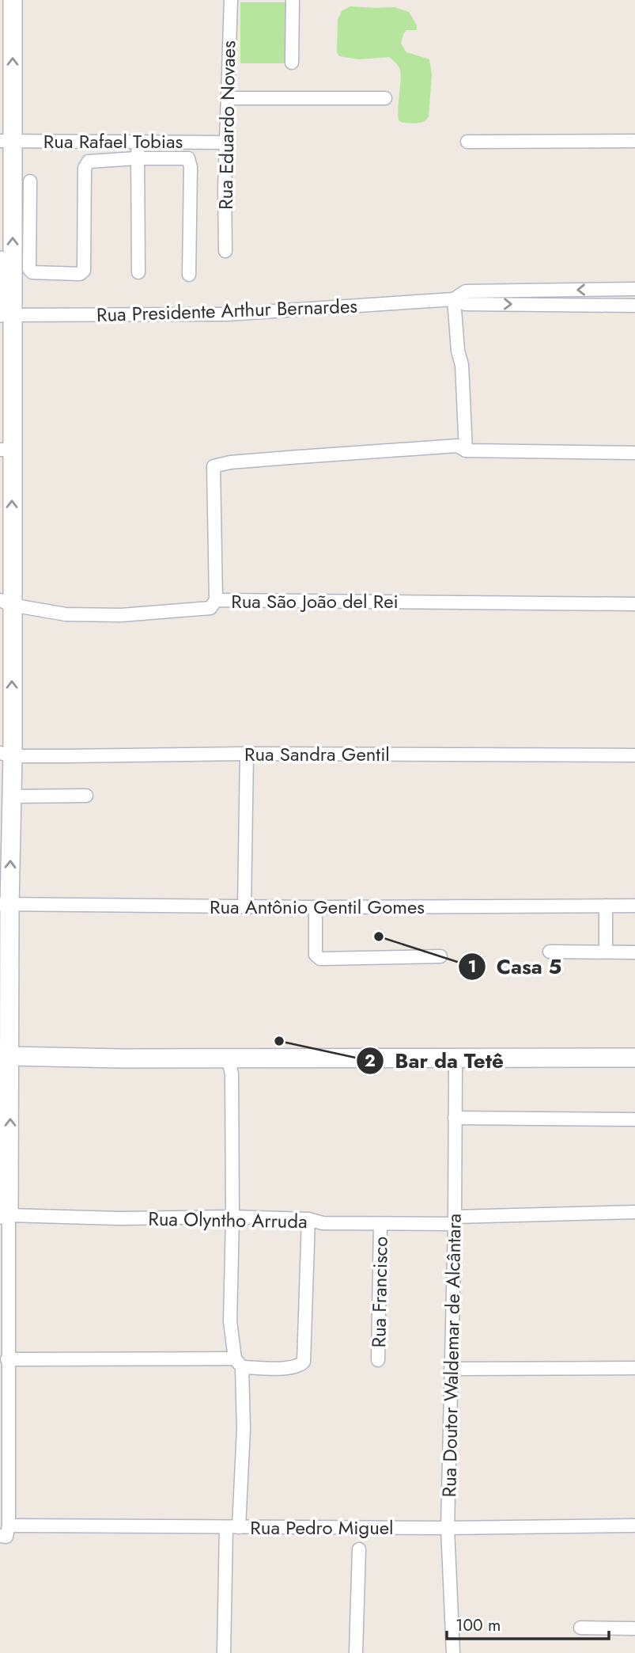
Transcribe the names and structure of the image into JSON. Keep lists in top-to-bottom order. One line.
{"streets":{"street":["Rua Eduardo Novaes","Rua Rafael Tobias","Rua Presidente Arthur Bernardes","Rua São João del Rei","Rua Sandra Gentil","Rua Antônio Gentil Gomes","Rua Olyntho Arruda","Rua Francisco","Rua Doutor Waldemar de Alcântara","Rua Pedro Miguel"]},"crossings":[["Rua Eduardo Novaes","Rua Rafael Tobias"],["Rua Olyntho Arruda","Rua Francisco"],["Rua Olyntho Arruda","Rua Doutor Waldemar de Alcântara"],["Rua Doutor Waldemar de Alcântara","Rua Pedro Miguel"]],"places":["Casa 5","Bar da Tetê"],"scale_bar":"100 m"}
